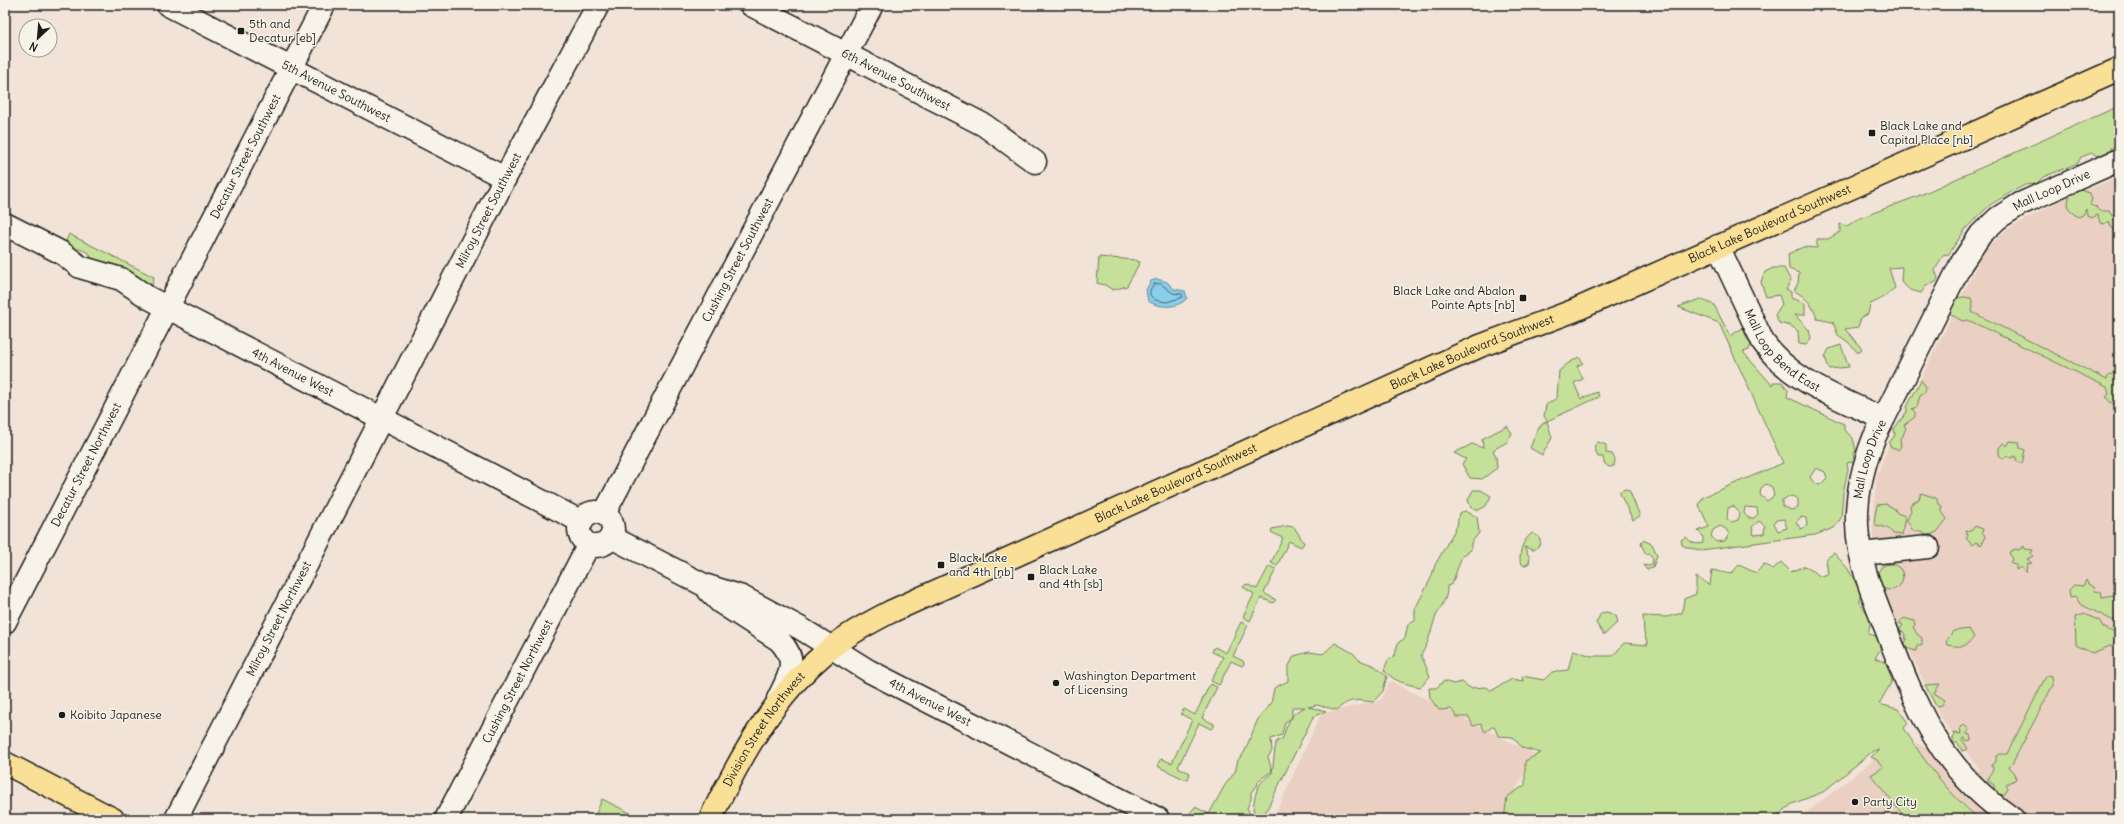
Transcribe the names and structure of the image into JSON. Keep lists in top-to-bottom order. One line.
{"streets":{"main road":["Black Lake Boulevard Southwest","Division Street Northwest"],"street":["6th Avenue Southwest","5th Avenue Southwest","Decatur Street Southwest","Mall Loop Drive","Milroy Street Southwest","Cushing Street Southwest","Mall Loop Bend East","4th Avenue West","Decatur Street Northwest","Milroy Street Northwest","Cushing Street Northwest"]},"crossings":[["6th Avenue Southwest","Cushing Street Southwest"],["5th Avenue Southwest","Decatur Street Southwest"],["5th Avenue Southwest","Milroy Street Southwest"],["Decatur Street Southwest","4th Avenue West"],["Decatur Street Southwest","Decatur Street Northwest"],["Mall Loop Drive","Mall Loop Bend East"],["Milroy Street Southwest","4th Avenue West"],["Milroy Street Southwest","Milroy Street Northwest"],["Black Lake Boulevard Southwest","Mall Loop Bend East"],["Black Lake Boulevard Southwest","4th Avenue West"],["Black Lake Boulevard Southwest","Division Street Northwest"],["Cushing Street Southwest","4th Avenue West"],["Cushing Street Southwest","Cushing Street Northwest"],["4th Avenue West","Decatur Street Northwest"],["4th Avenue West","Milroy Street Northwest"],["4th Avenue West","Cushing Street Northwest"],["4th Avenue West","Division Street Northwest"]],"places":{"transit":["5th and Decatur [eb]","Black Lake and Capital Place [nb]","Black Lake and Abalon Pointe Apts [nb]","Black Lake and 4th [nb]","Black Lake and 4th [sb]"],"other":["Washington Department of Licensing","Koibito Japanese","Party City"]},"north":"bottom left"}
